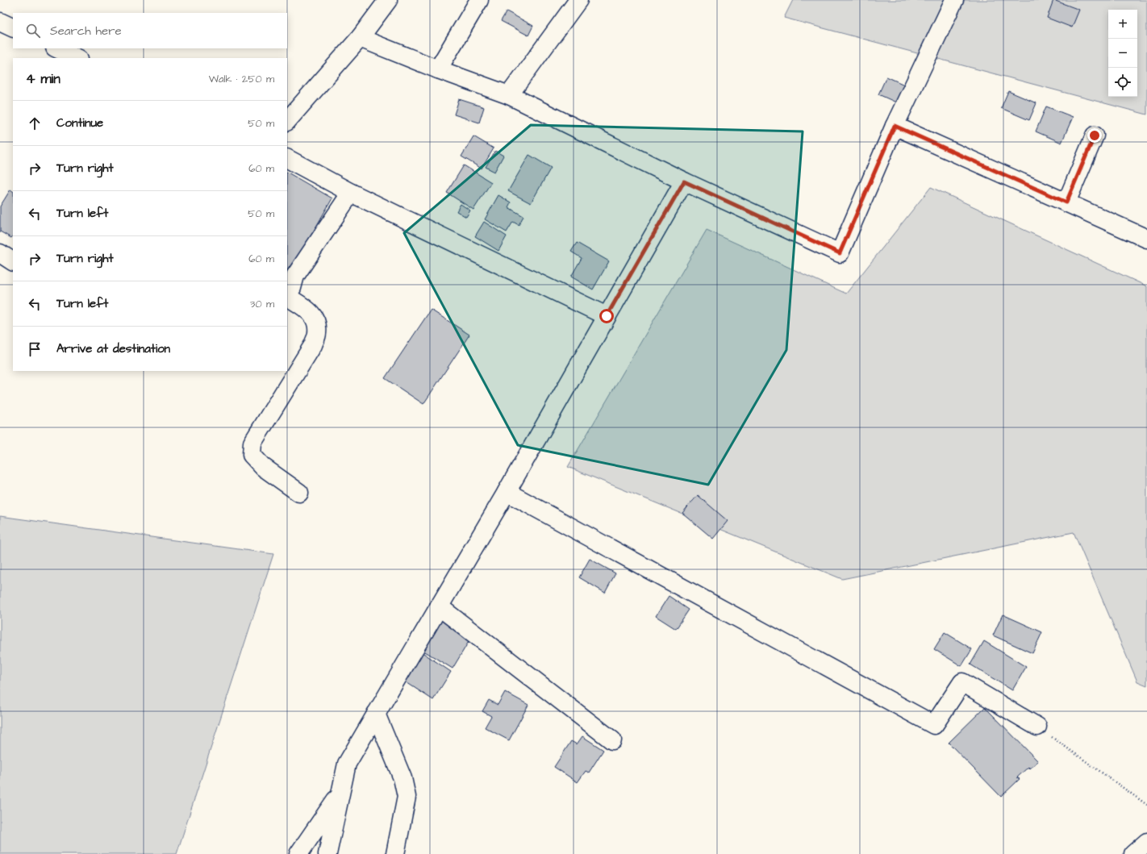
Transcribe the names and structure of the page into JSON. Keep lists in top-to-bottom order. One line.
{"page":{"map_buttons":["+","−"],"search":"Search here","heading":["4 min","Walk · 250 m"],"list":[["Continue","50 m"],["Turn right","60 m"],["Turn left","50 m"],["Turn right","60 m"],["Turn left","30 m"],"Arrive at destination"]}}
